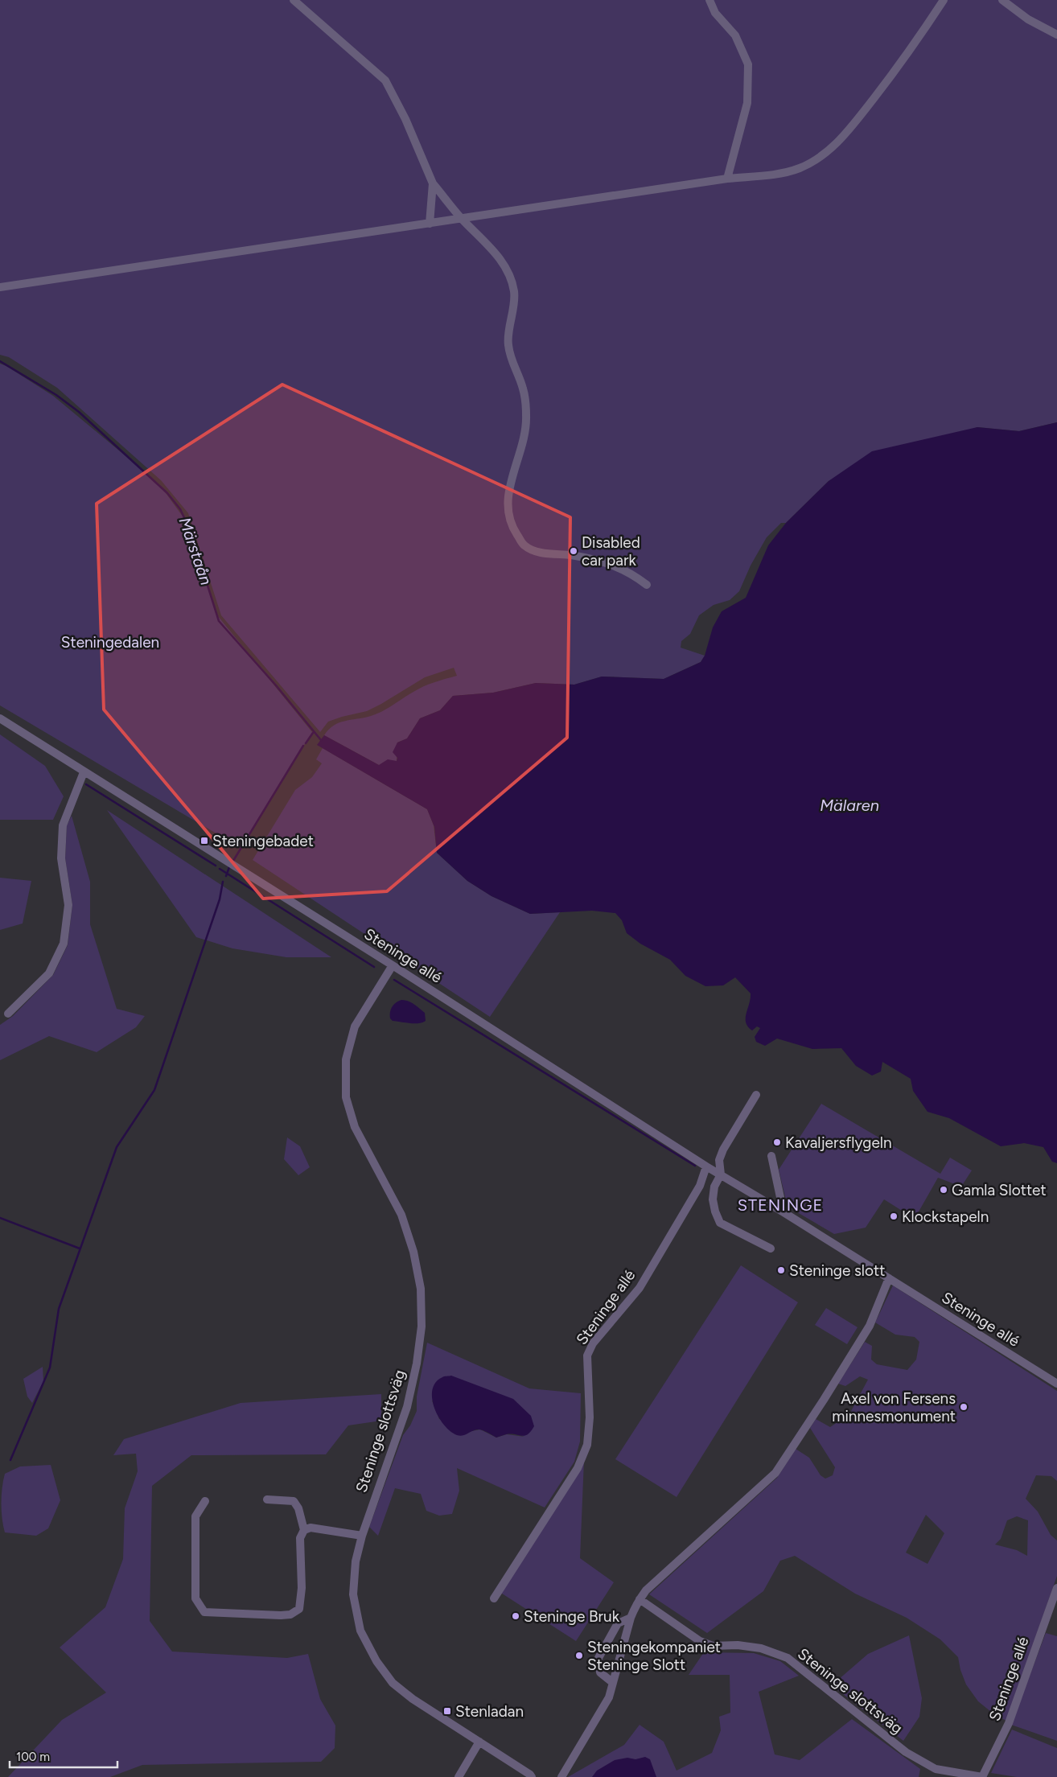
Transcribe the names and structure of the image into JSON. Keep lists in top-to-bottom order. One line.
{"streets":{"street":["Steninge allé","Steninge slottsväg"]},"crossings":[["Steninge allé","Steninge slottsväg"]],"districts":["STENINGE"],"water":["Märstaån","Mälaren"],"parks":["Steningedalen"],"places":{"other":["Disabled car park","Kavaljersflygeln","Gamla Slottet","Klockstapeln","Steninge slott","Axel von Fersens minnesmonument","Steninge Bruk","Steningekompaniet Steninge Slott"],"transit":["Steningebadet","Stenladan"]},"scale_bar":"100 m"}
